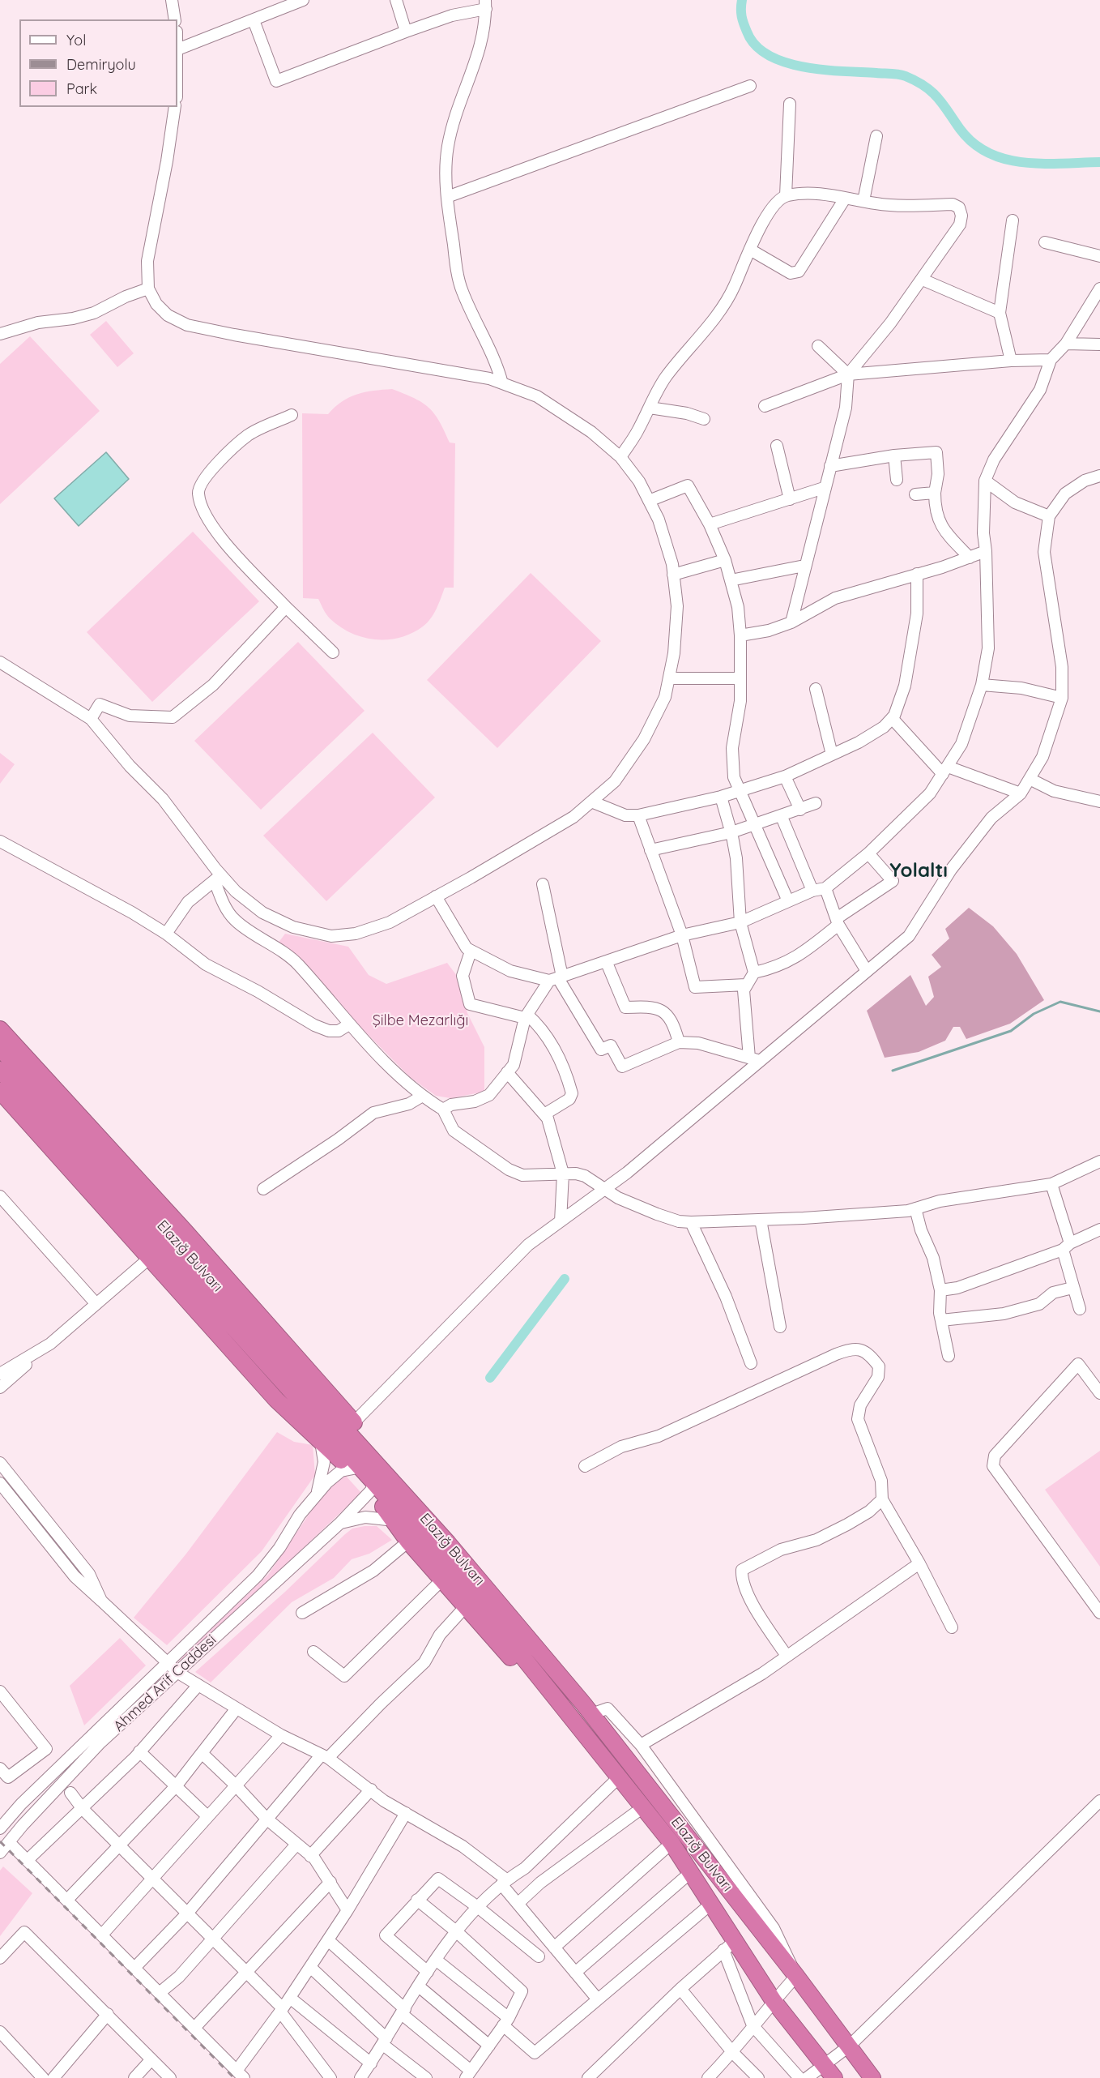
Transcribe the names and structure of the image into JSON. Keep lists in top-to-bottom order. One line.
{"streets":{"highway":["Elazığ Bulvarı"],"street":["Ahmed Arif Caddesi"]},"crossings":[["Elazığ Bulvarı","Ahmed Arif Caddesi"]],"districts":["Yolaltı"],"parks":["Şilbe Mezarlığı"],"legend":["Yol","Demiryolu","Park"]}
